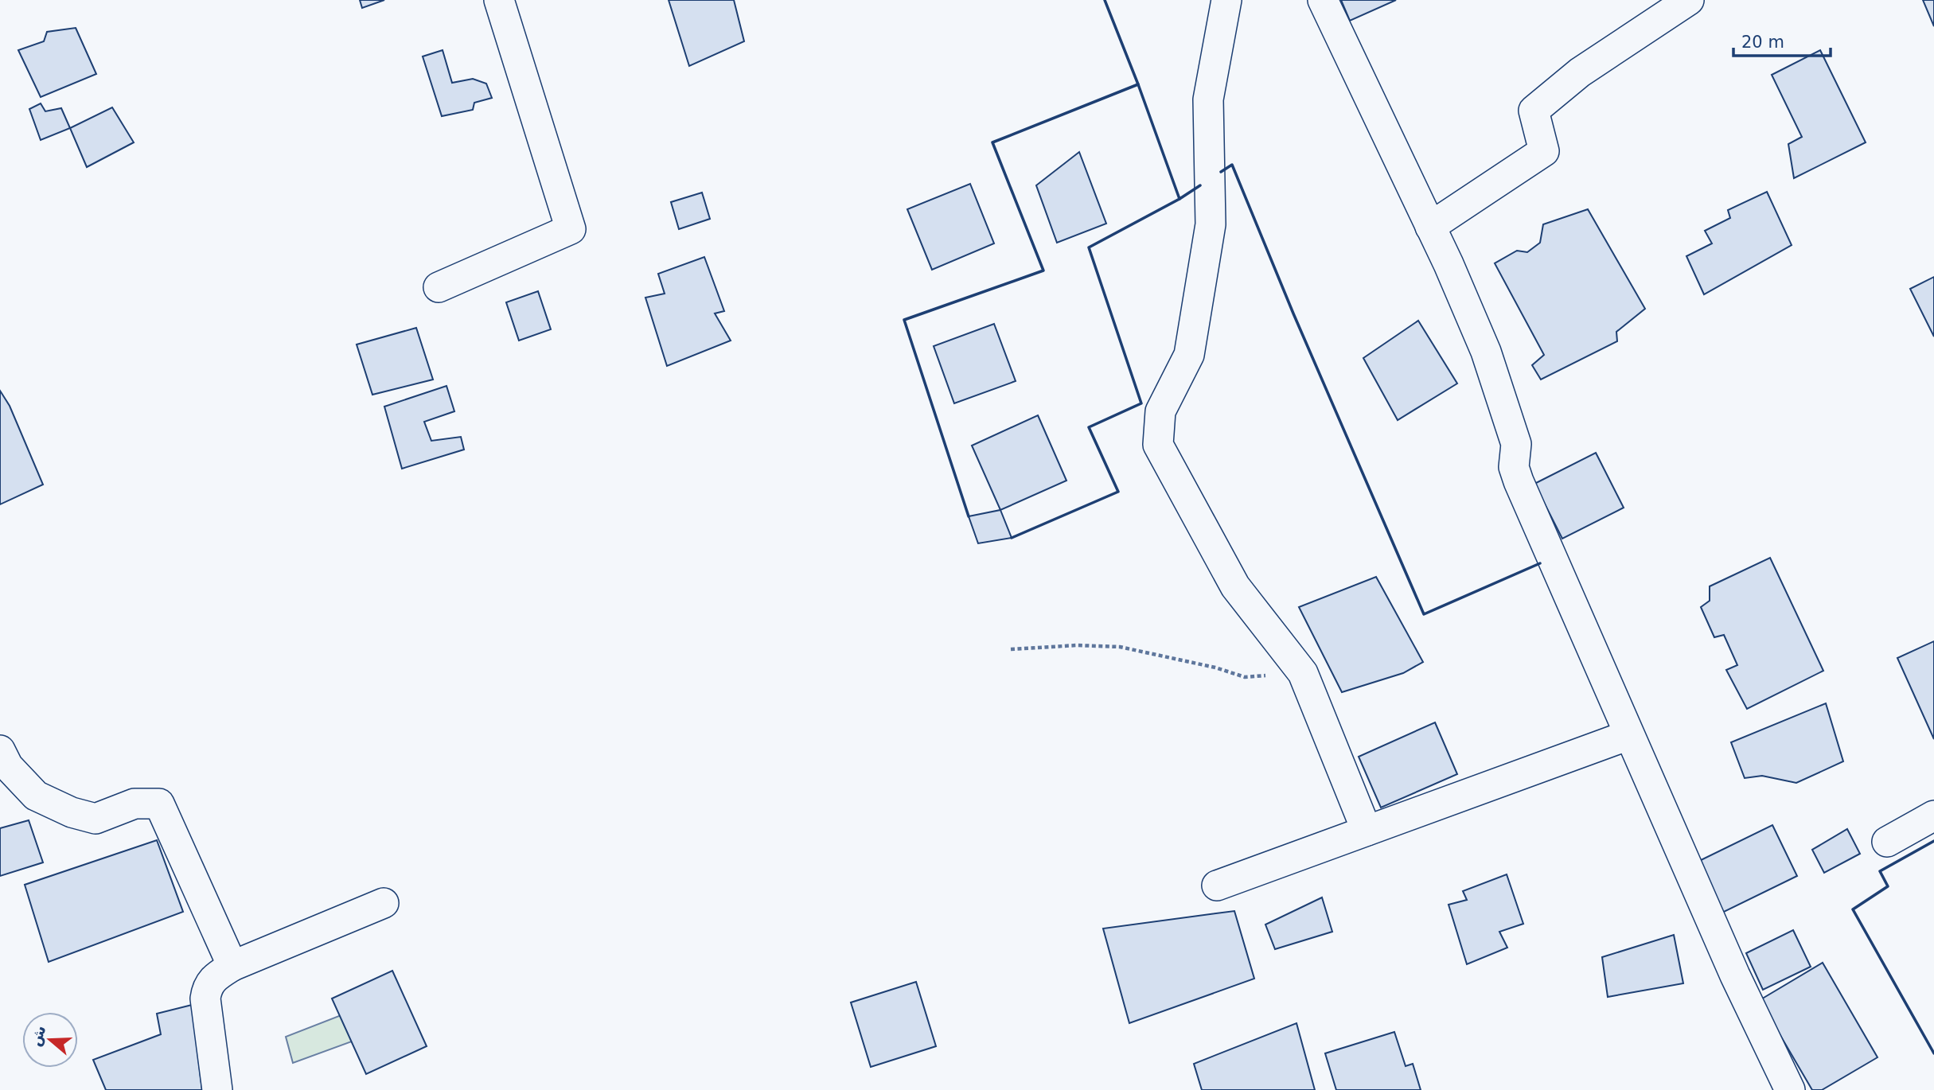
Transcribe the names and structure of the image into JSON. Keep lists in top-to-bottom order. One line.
{"scale_bar":"20 m","north":"left"}
